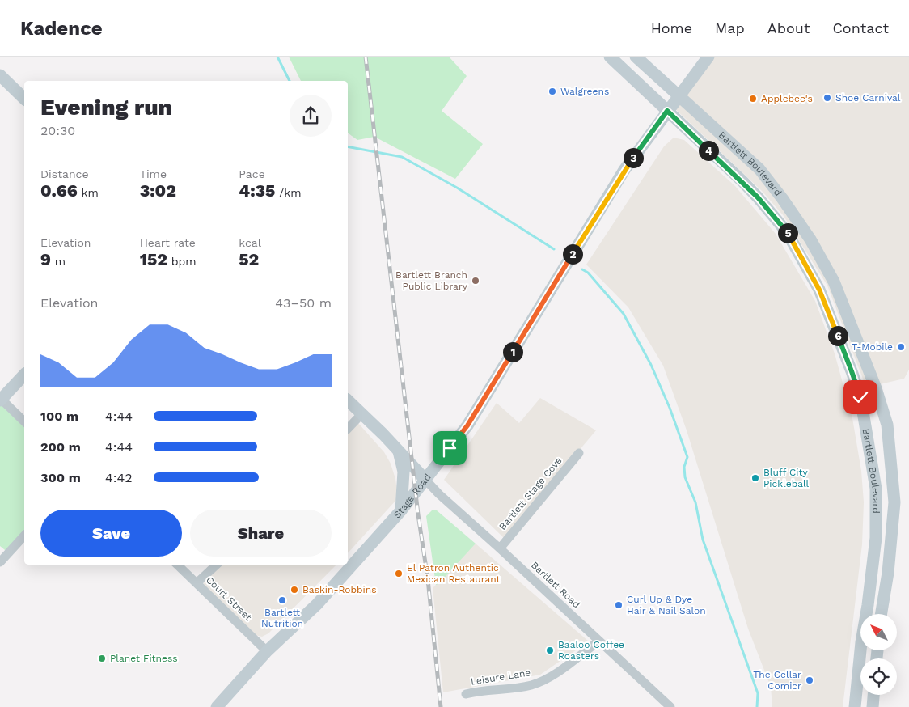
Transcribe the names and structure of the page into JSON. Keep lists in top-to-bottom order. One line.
{"streets":{"main road":["Bartlett Boulevard","Stage Road"],"street":["Bartlett Stage Cove","Bartlett Road","Court Street","Leisure Lane"]},"crossings":[["Bartlett Boulevard","Stage Road"],["Bartlett Stage Cove","Bartlett Road"],["Stage Road","Bartlett Road"],["Stage Road","Court Street"],["Bartlett Road","Leisure Lane"]],"places":["Walgreens","Shoe Carnival","Applebee's","Bartlett Branch Public Library","T-Mobile","Bluff City Pickleball","El Patron Authentic Mexican Restaurant","Baskin-Robbins","Bartlett Nutrition","Curl Up & Dye Hair & Nail Salon","Baaloo Coffee Roasters","Planet Fitness","The Cellar Comicr"],"north":"top left","page":{"header":"Kadence","nav":["Home","Map","About","Contact"],"heading":["Evening run","20:30"],"pins":["4","3","5","2","6","1"],"stats":[["Distance","0.66 km"],["Time","3:02"],["Pace","4:35 /km"],["Elevation","9 m"],["Heart rate","152 bpm"],["kcal","52"]],"chart":["Elevation","43–50 m"],"list":[{"name":"100 m","note":"4:44"},{"name":"200 m","note":"4:44"},{"name":"300 m","note":"4:42"}],"buttons":["Save","Share"]}}
